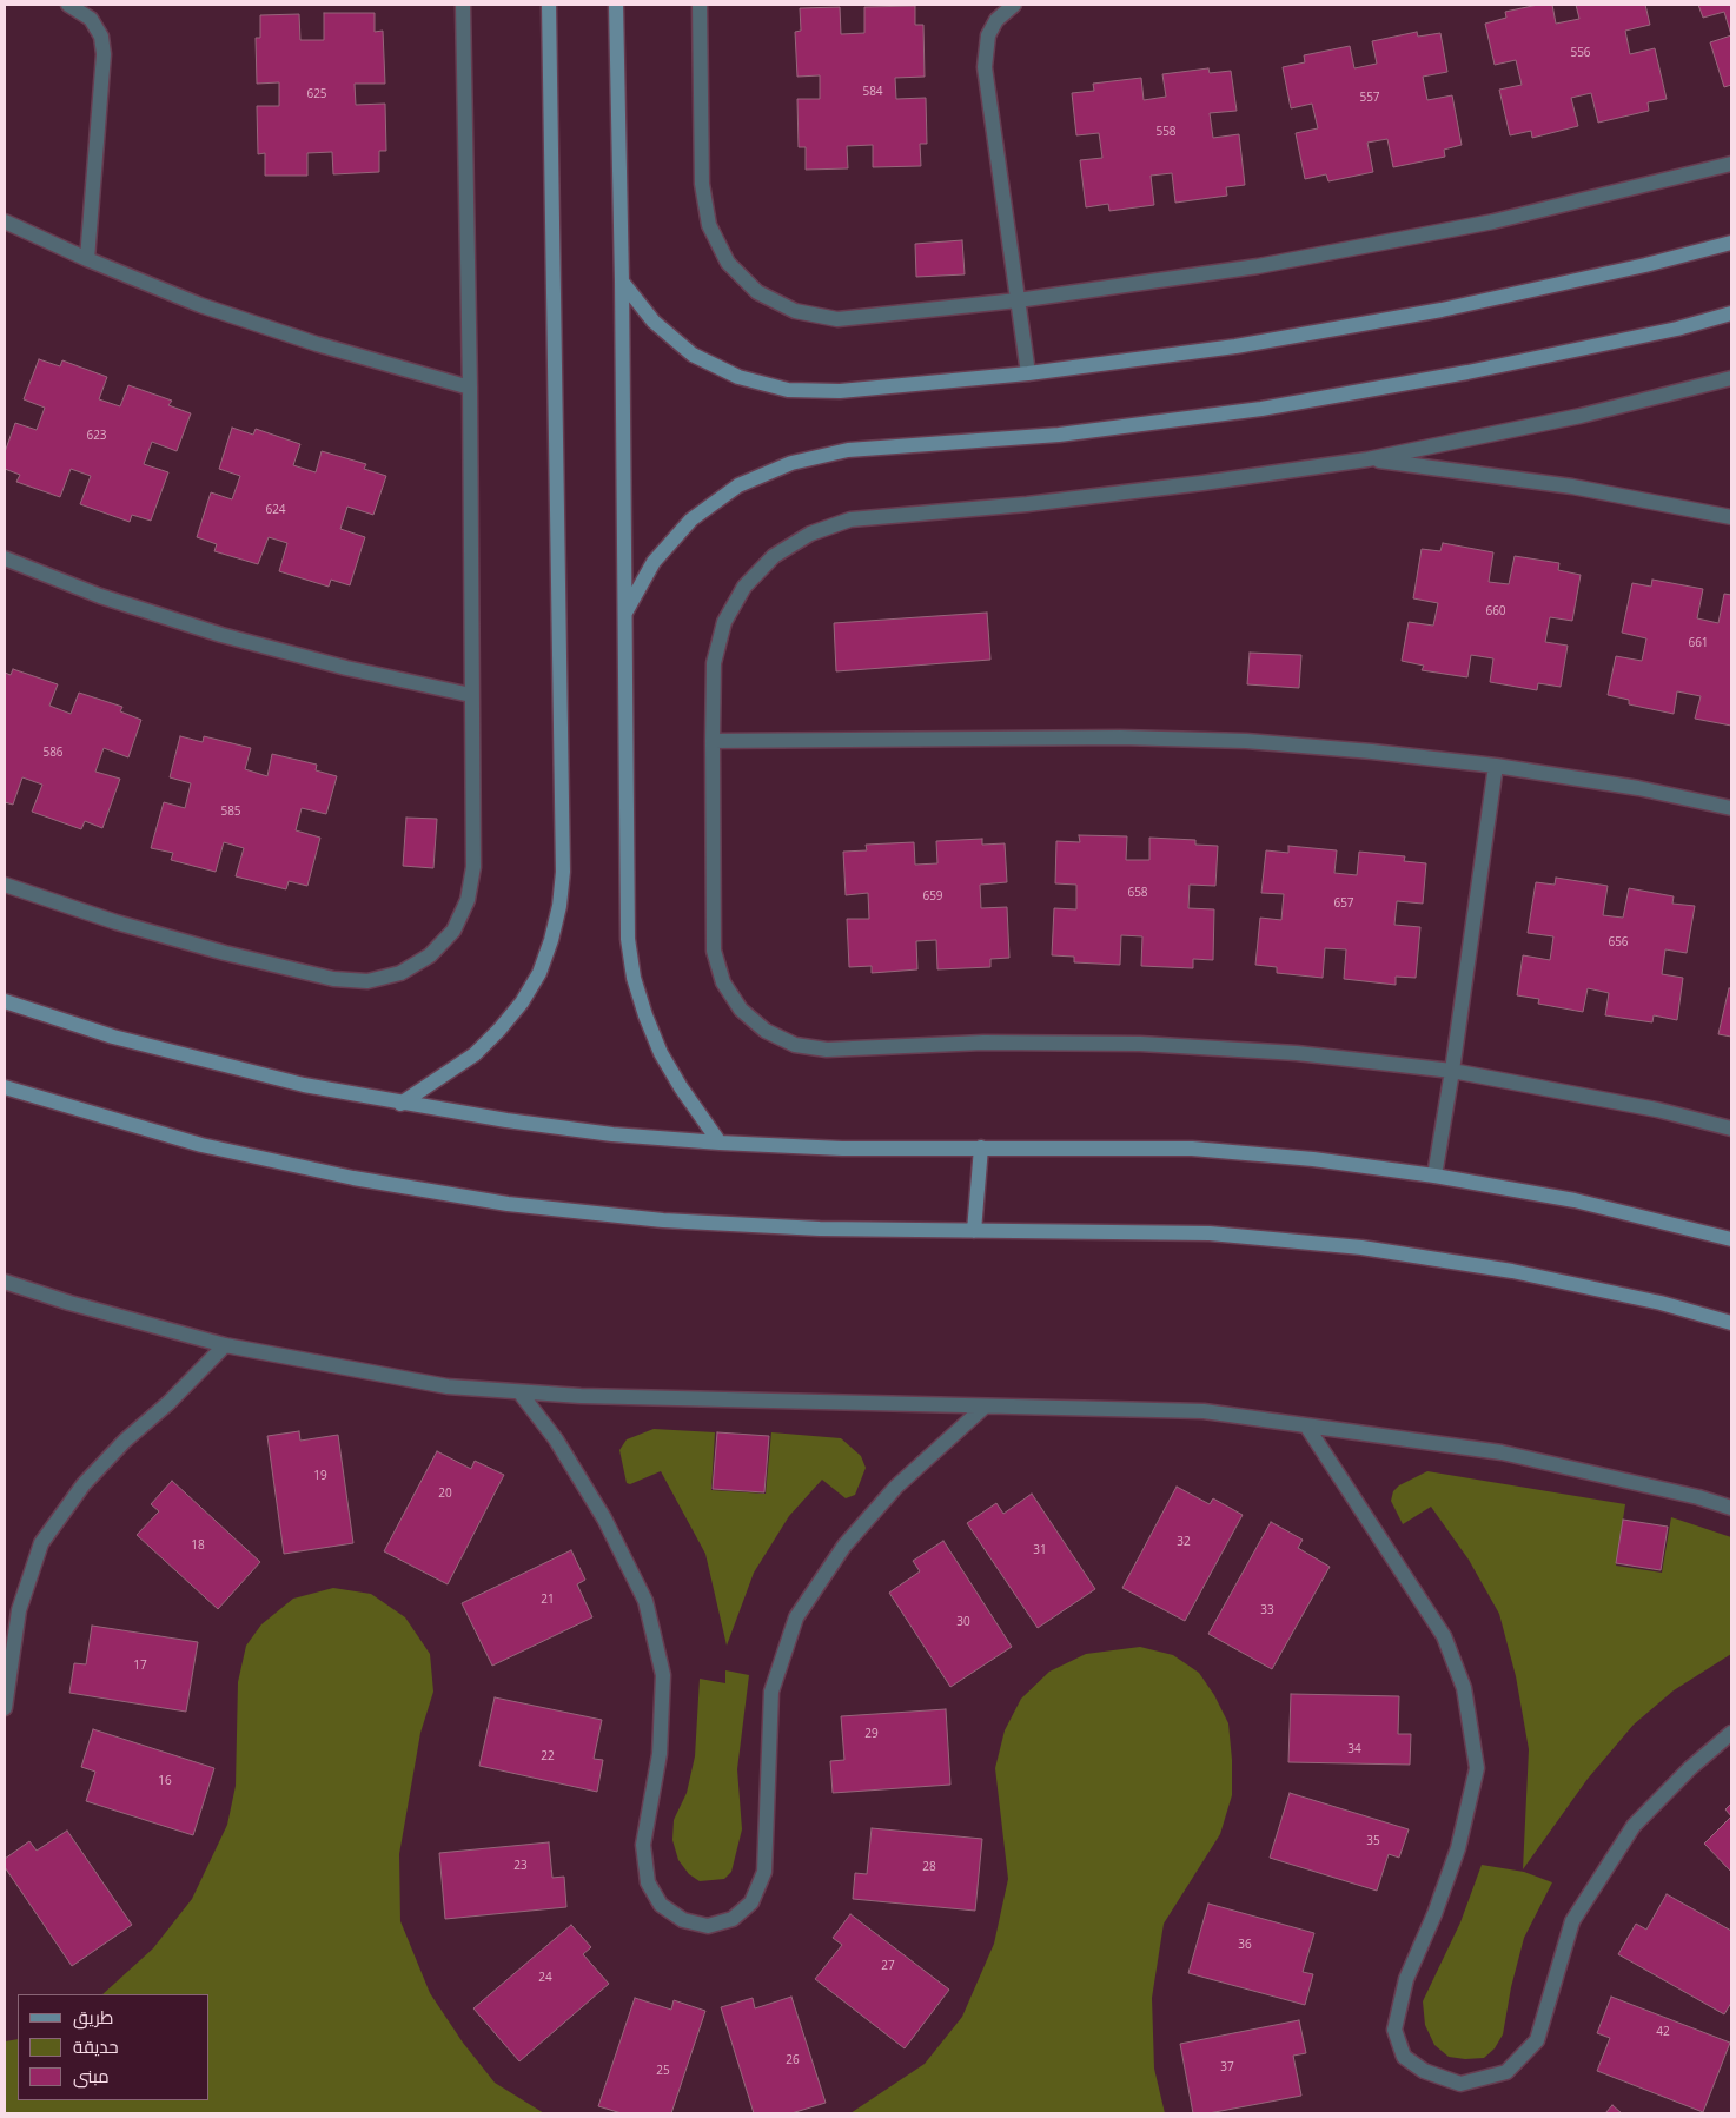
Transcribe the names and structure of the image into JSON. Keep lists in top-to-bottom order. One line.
{"house_numbers":["556","584","625","557","558","623","624","660","661","586","585","658","659","657","656","19","20","32","18","31","21","33","30","17","29","34","22","16","35","23","28","36","27","24","42","26","37","25"],"legend":["طريق","حديقة","مبنى"]}
